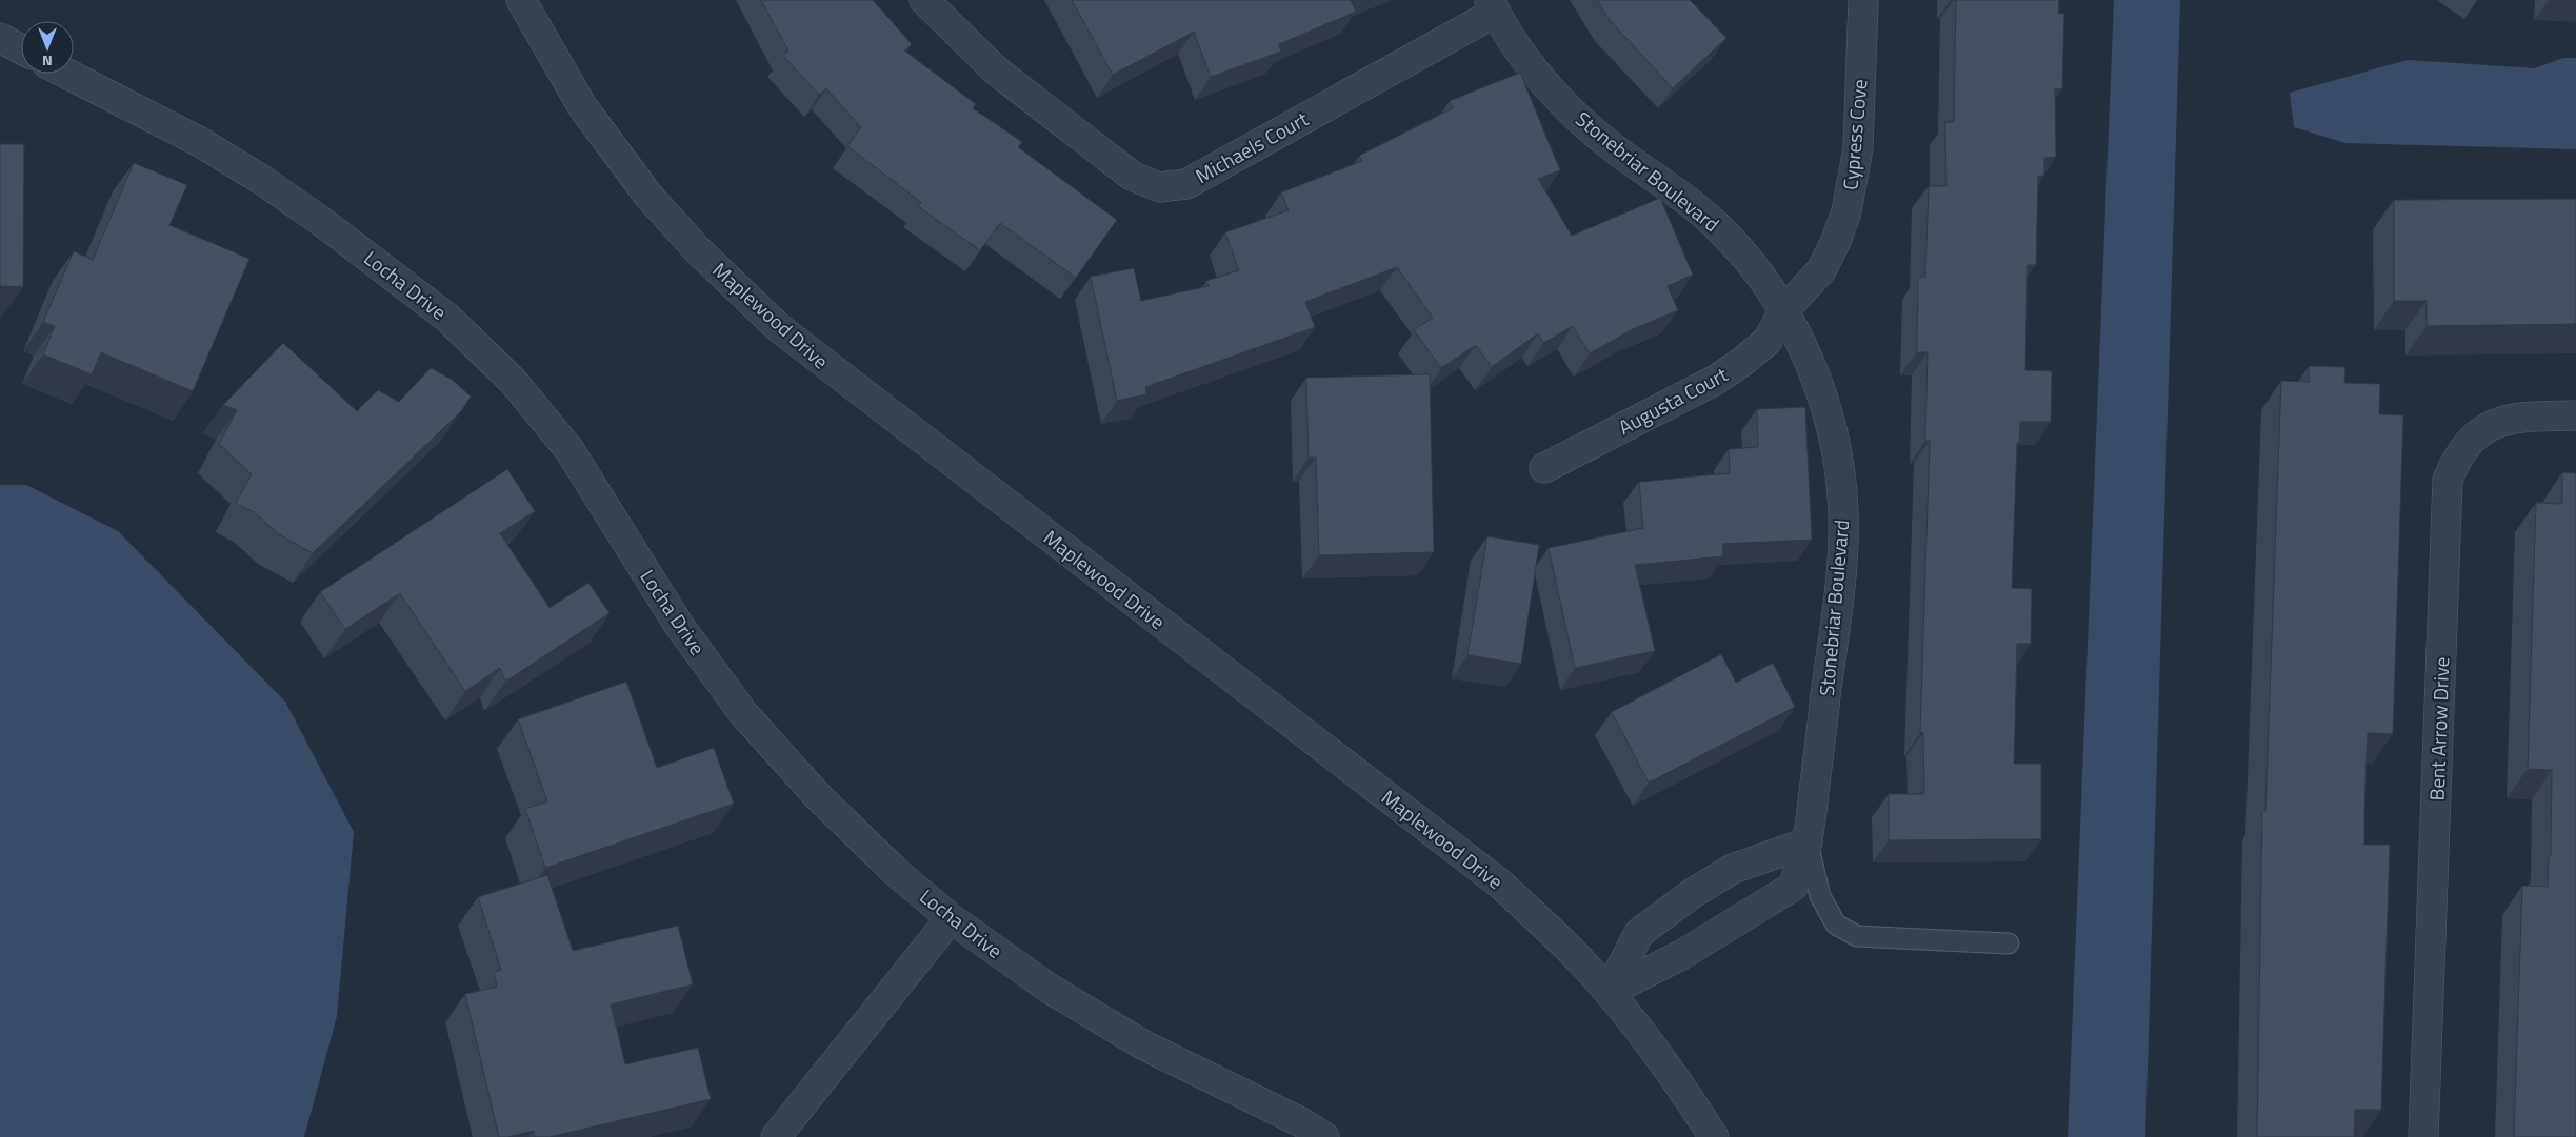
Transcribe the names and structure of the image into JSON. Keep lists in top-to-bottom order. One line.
{"streets":{"street":["Cypress Cove","Michaels Court","Stonebriar Boulevard","Locha Drive","Maplewood Drive","Augusta Court","Bent Arrow Drive"]},"crossings":[["Cypress Cove","Stonebriar Boulevard"],["Cypress Cove","Augusta Court"],["Michaels Court","Stonebriar Boulevard"],["Stonebriar Boulevard","Maplewood Drive"],["Stonebriar Boulevard","Augusta Court"]],"north":"bottom"}
